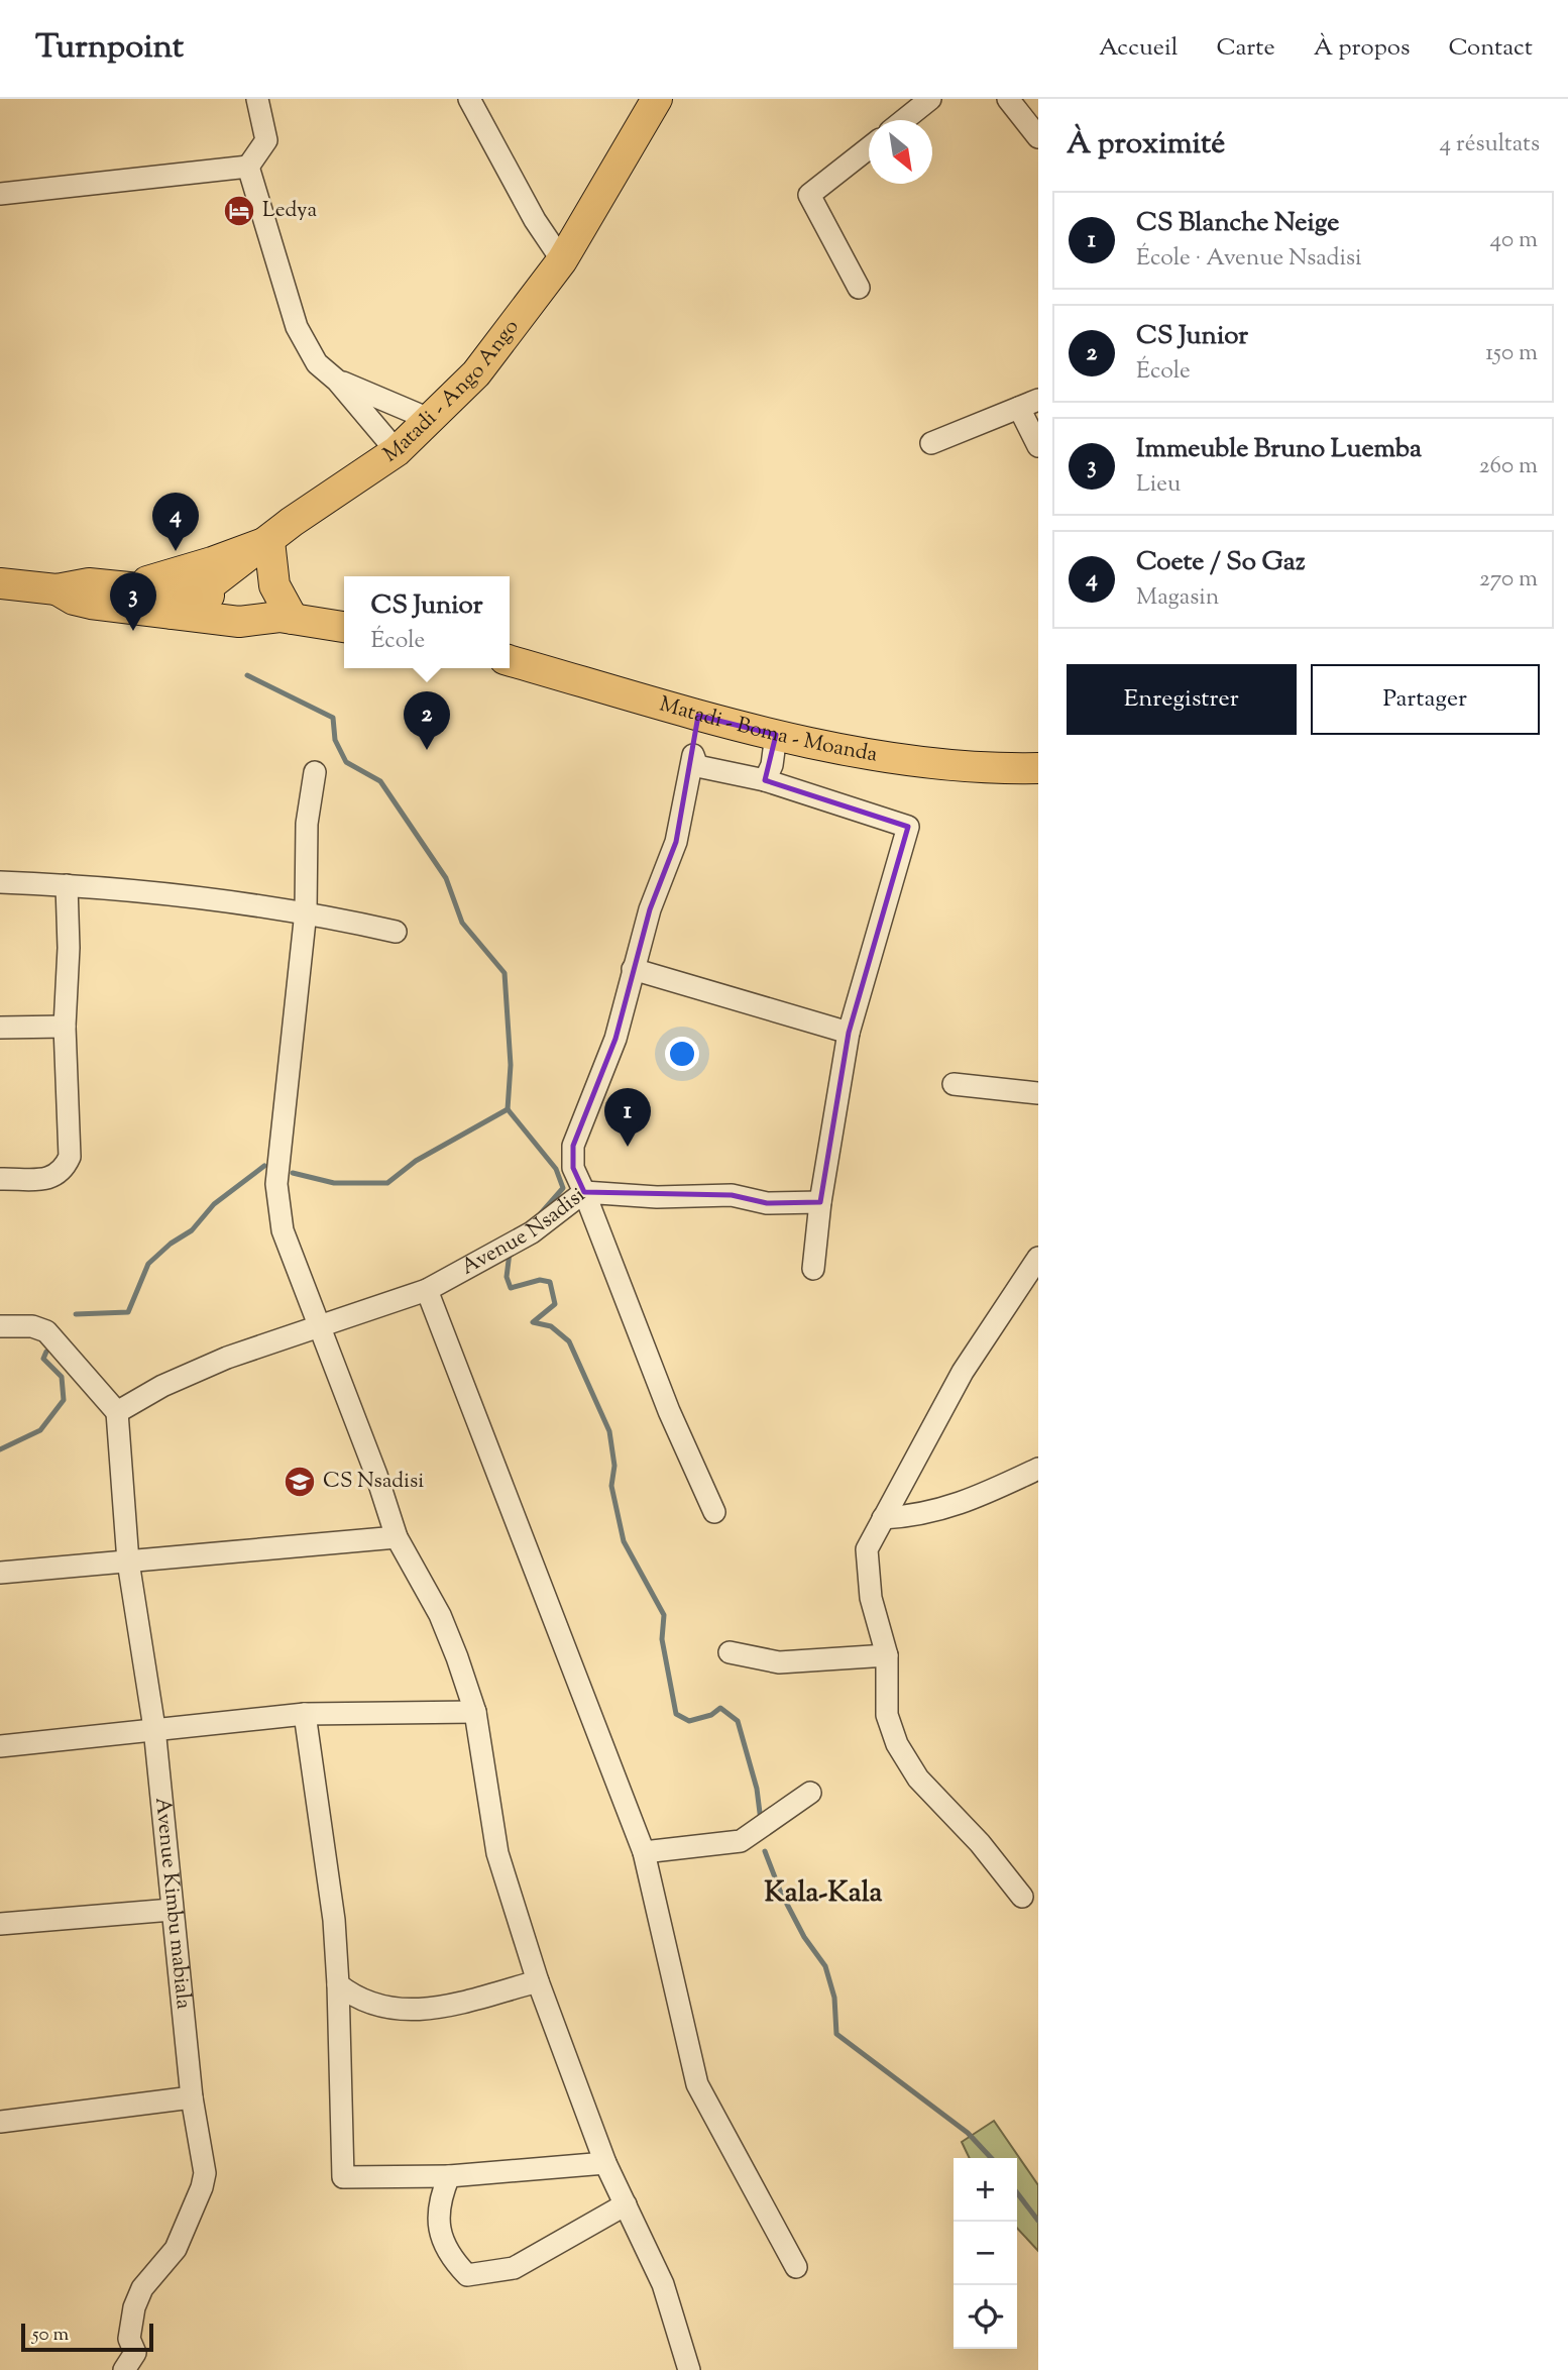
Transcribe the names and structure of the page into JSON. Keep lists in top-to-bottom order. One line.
{"streets":{"highway":["Matadi - Ango Ango","Matadi - Boma - Moanda"],"street":["Avenue Nsadisi","Avenue Kimbu mabiala"]},"crossings":[["Matadi - Boma - Moanda","Avenue Nsadisi"],["Avenue Nsadisi","Avenue Kimbu mabiala"]],"districts":["Kala-Kala"],"places":{"hotel":["Ledya"],"school or university":["CS Nsadisi"]},"scale_bar":"50 m","north":"bottom right","page":{"header":"Turnpoint","nav":["Accueil","Carte","À propos","Contact"],"heading":["À proximité","4 résultats"],"list":[{"mark":"1","name":"CS Blanche Neige","note":"École · Avenue Nsadisi","value":"40 m"},{"mark":"2","name":"CS Junior","note":"École","value":"150 m"},{"mark":"3","name":"Immeuble Bruno Luemba","note":"Lieu","value":"260 m"},{"mark":"4","name":"Coete / So Gaz","note":"Magasin","value":"270 m"}],"pins":["4","3","2","1"],"popup":["CS Junior","École"],"buttons":["Enregistrer","Partager"],"map_buttons":["+","−"],"scale":"50 m"}}
